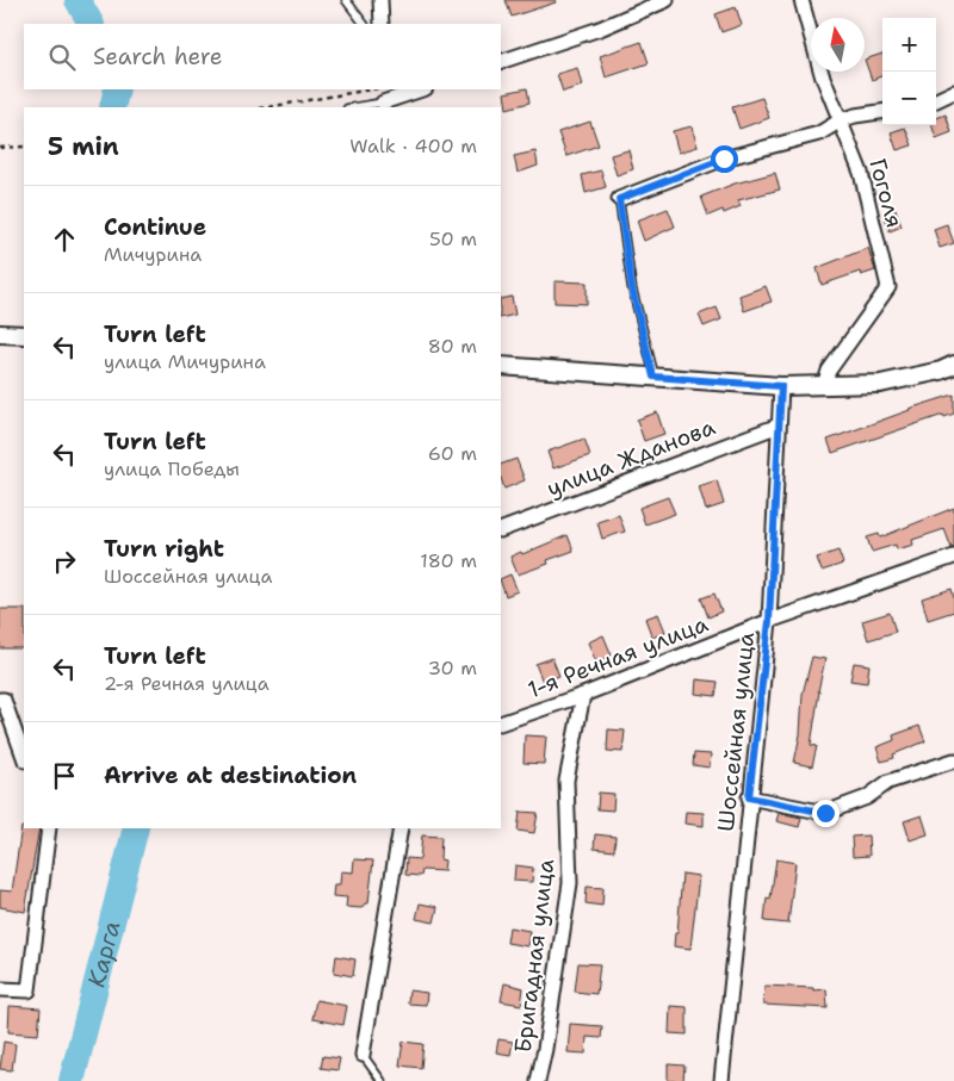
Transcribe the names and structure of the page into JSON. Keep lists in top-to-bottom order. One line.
{"streets":{"street":["Гоголя","улица Жданова","1-я Речная улица","Шоссейная улица","Бригадная улица"]},"crossings":[["улица Жданова","Шоссейная улица"],["1-я Речная улица","Шоссейная улица"],["1-я Речная улица","Бригадная улица"]],"water":["Карга"],"north":"top","page":{"map_buttons":["+","−"],"search":"Search here","heading":["5 min","Walk · 400 m"],"list":[["Continue","Мичурина","50 m"],["Turn left","улица Мичурина","80 m"],["Turn left","улица Победы","60 m"],["Turn right","Шоссейная улица","180 m"],["Turn left","2-я Речная улица","30 m"],"Arrive at destination"]}}
